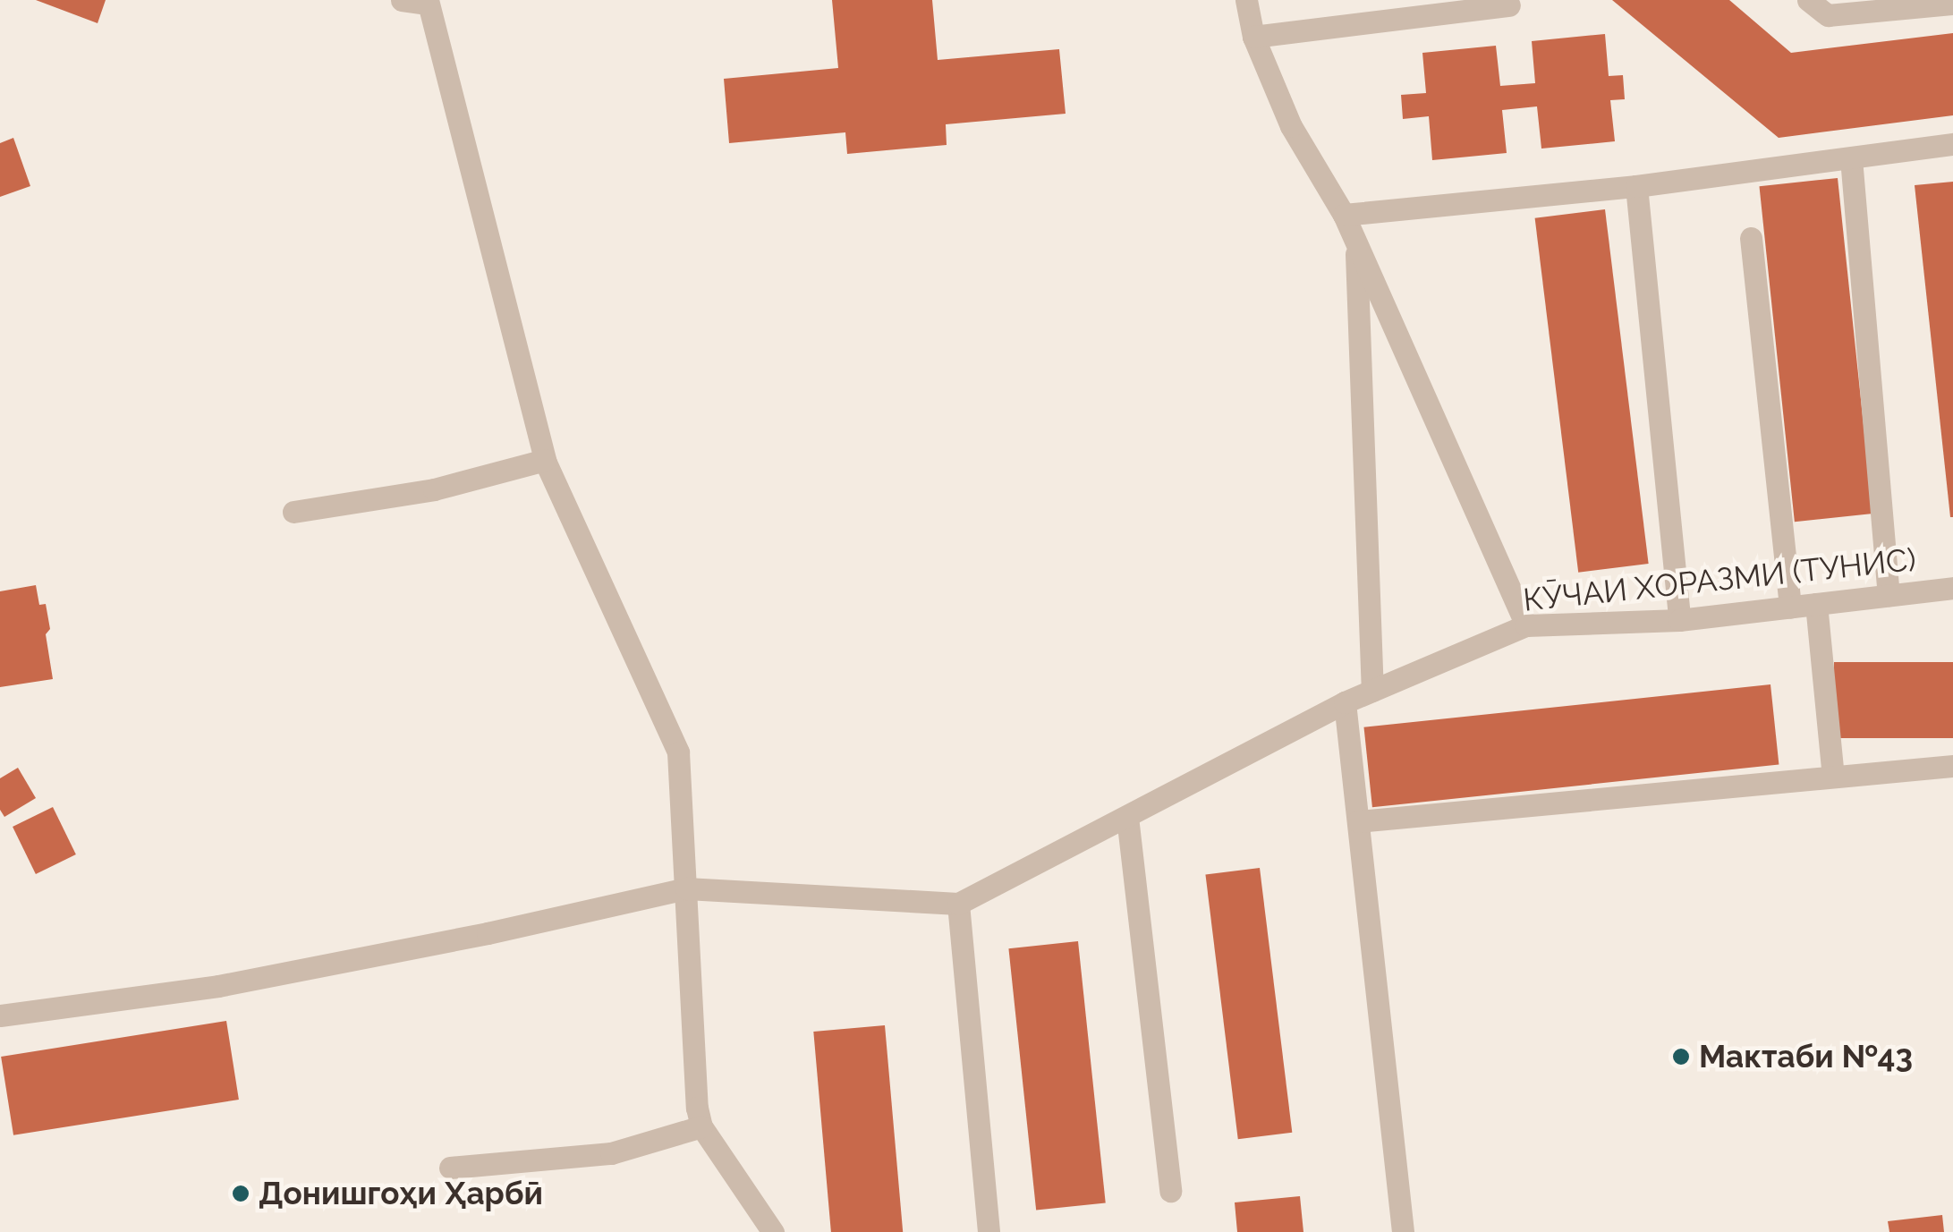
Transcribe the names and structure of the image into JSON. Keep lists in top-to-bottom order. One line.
{"streets":{"street":["КӮЧАИ ХОРАЗМИ (ТУНИС)"]},"places":["Мактаби №43","Донишгоҳи Ҳарбӣ"]}
